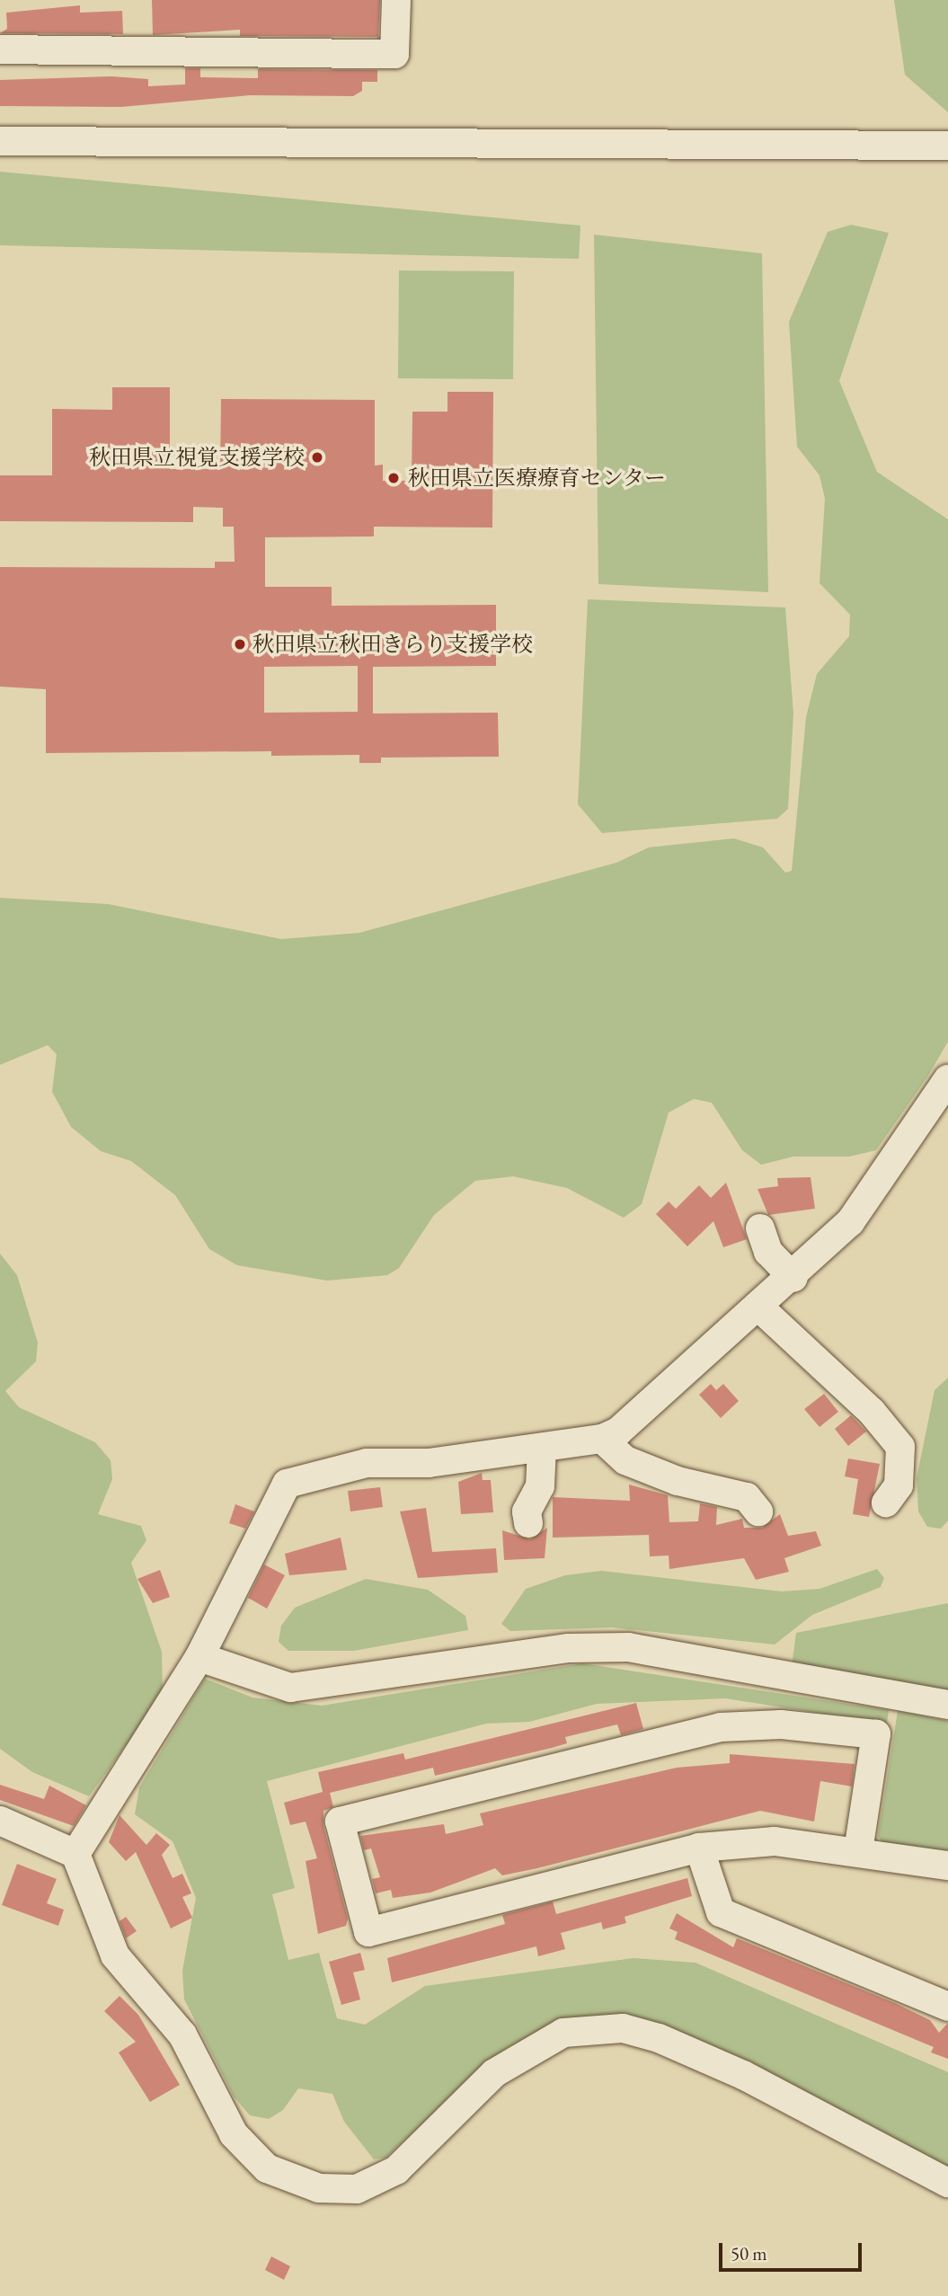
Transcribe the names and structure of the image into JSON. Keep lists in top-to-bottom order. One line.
{"places":["秋田県立視覚支援学校","秋田県立医療療育センター","秋田県立秋田きらり支援学校"],"scale_bar":"50 m"}
